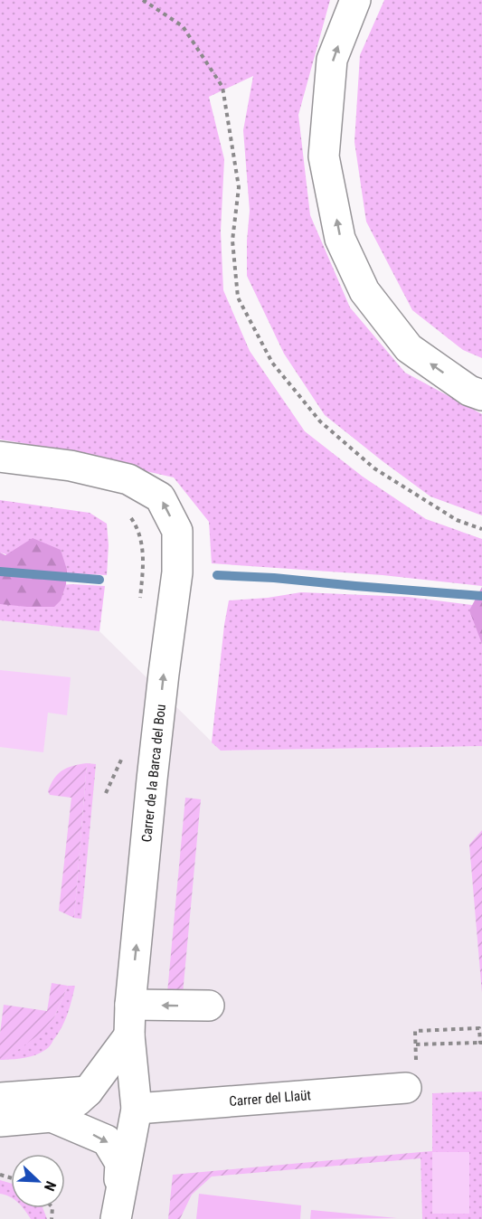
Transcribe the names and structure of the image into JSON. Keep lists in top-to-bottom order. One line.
{"streets":{"main road":["Carrer de la Barca del Bou","Carrer del Llaüt"]},"crossings":[["Carrer de la Barca del Bou","Carrer del Llaüt"]],"one_way":["Carrer de la Barca del Bou"],"north":"bottom right"}
